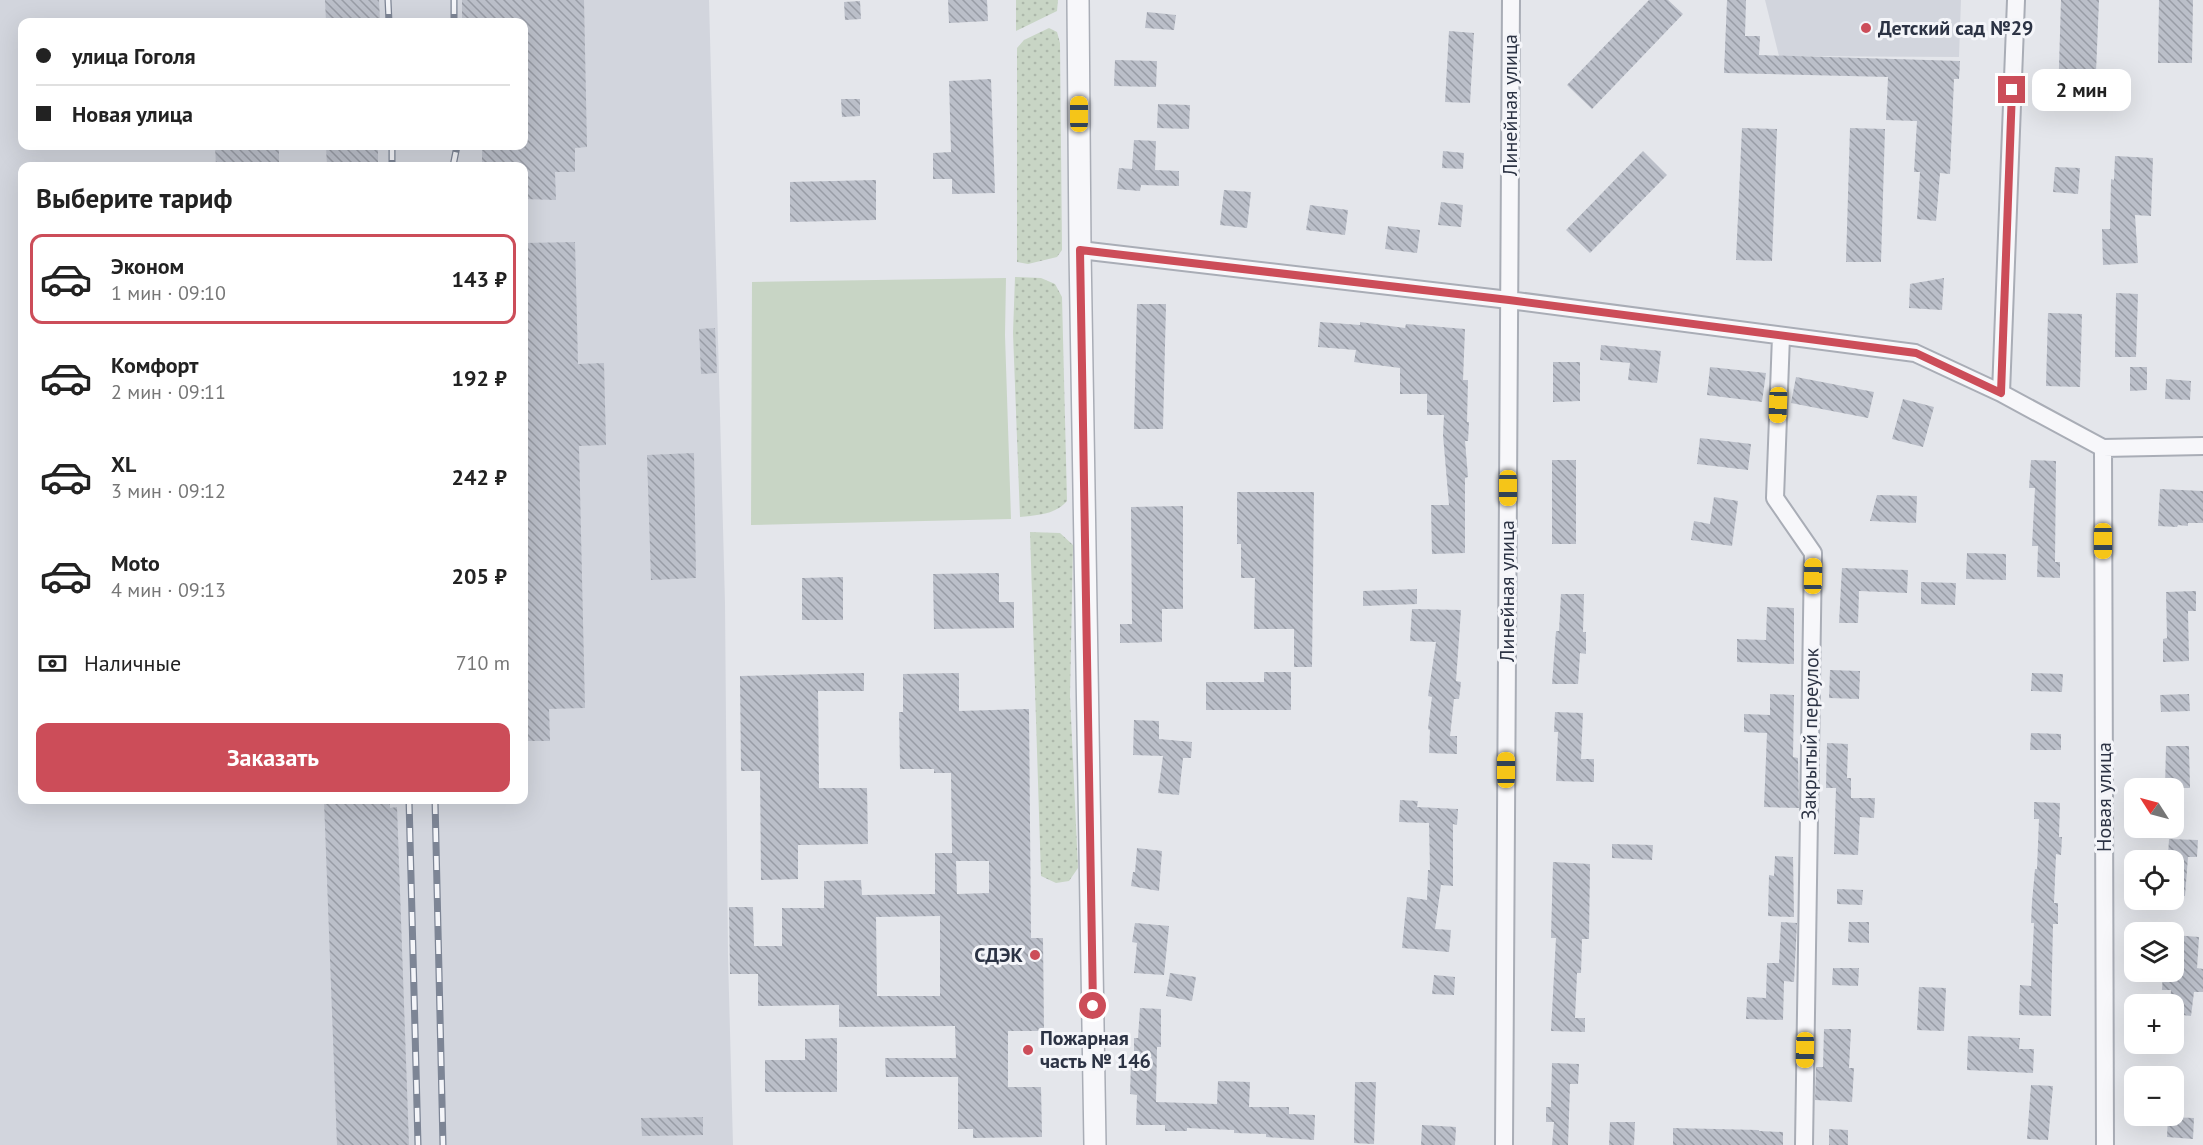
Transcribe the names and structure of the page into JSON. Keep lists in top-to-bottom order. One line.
{"streets":{"street":["Линейная улица","Закрытый переулок","Новая улица"]},"places":["Детский сад №29","СДЭК","Пожарная часть № 146"],"north":"top left","page":{"banner":["улица Гоголя","Новая улица"],"bubble":"2 мин","heading":"Выберите тариф","list":[{"name":"Эконом","note":"1 мин · 09:10","value":"143 ₽"},{"name":"Комфорт","note":"2 мин · 09:11","value":"192 ₽"},{"name":"XL","note":"3 мин · 09:12","value":"242 ₽"},{"name":"Moto","note":"4 мин · 09:13","value":"205 ₽"}],"pay":["Наличные","710 m"],"buttons":"Заказать","map_buttons":["+","−"]}}
